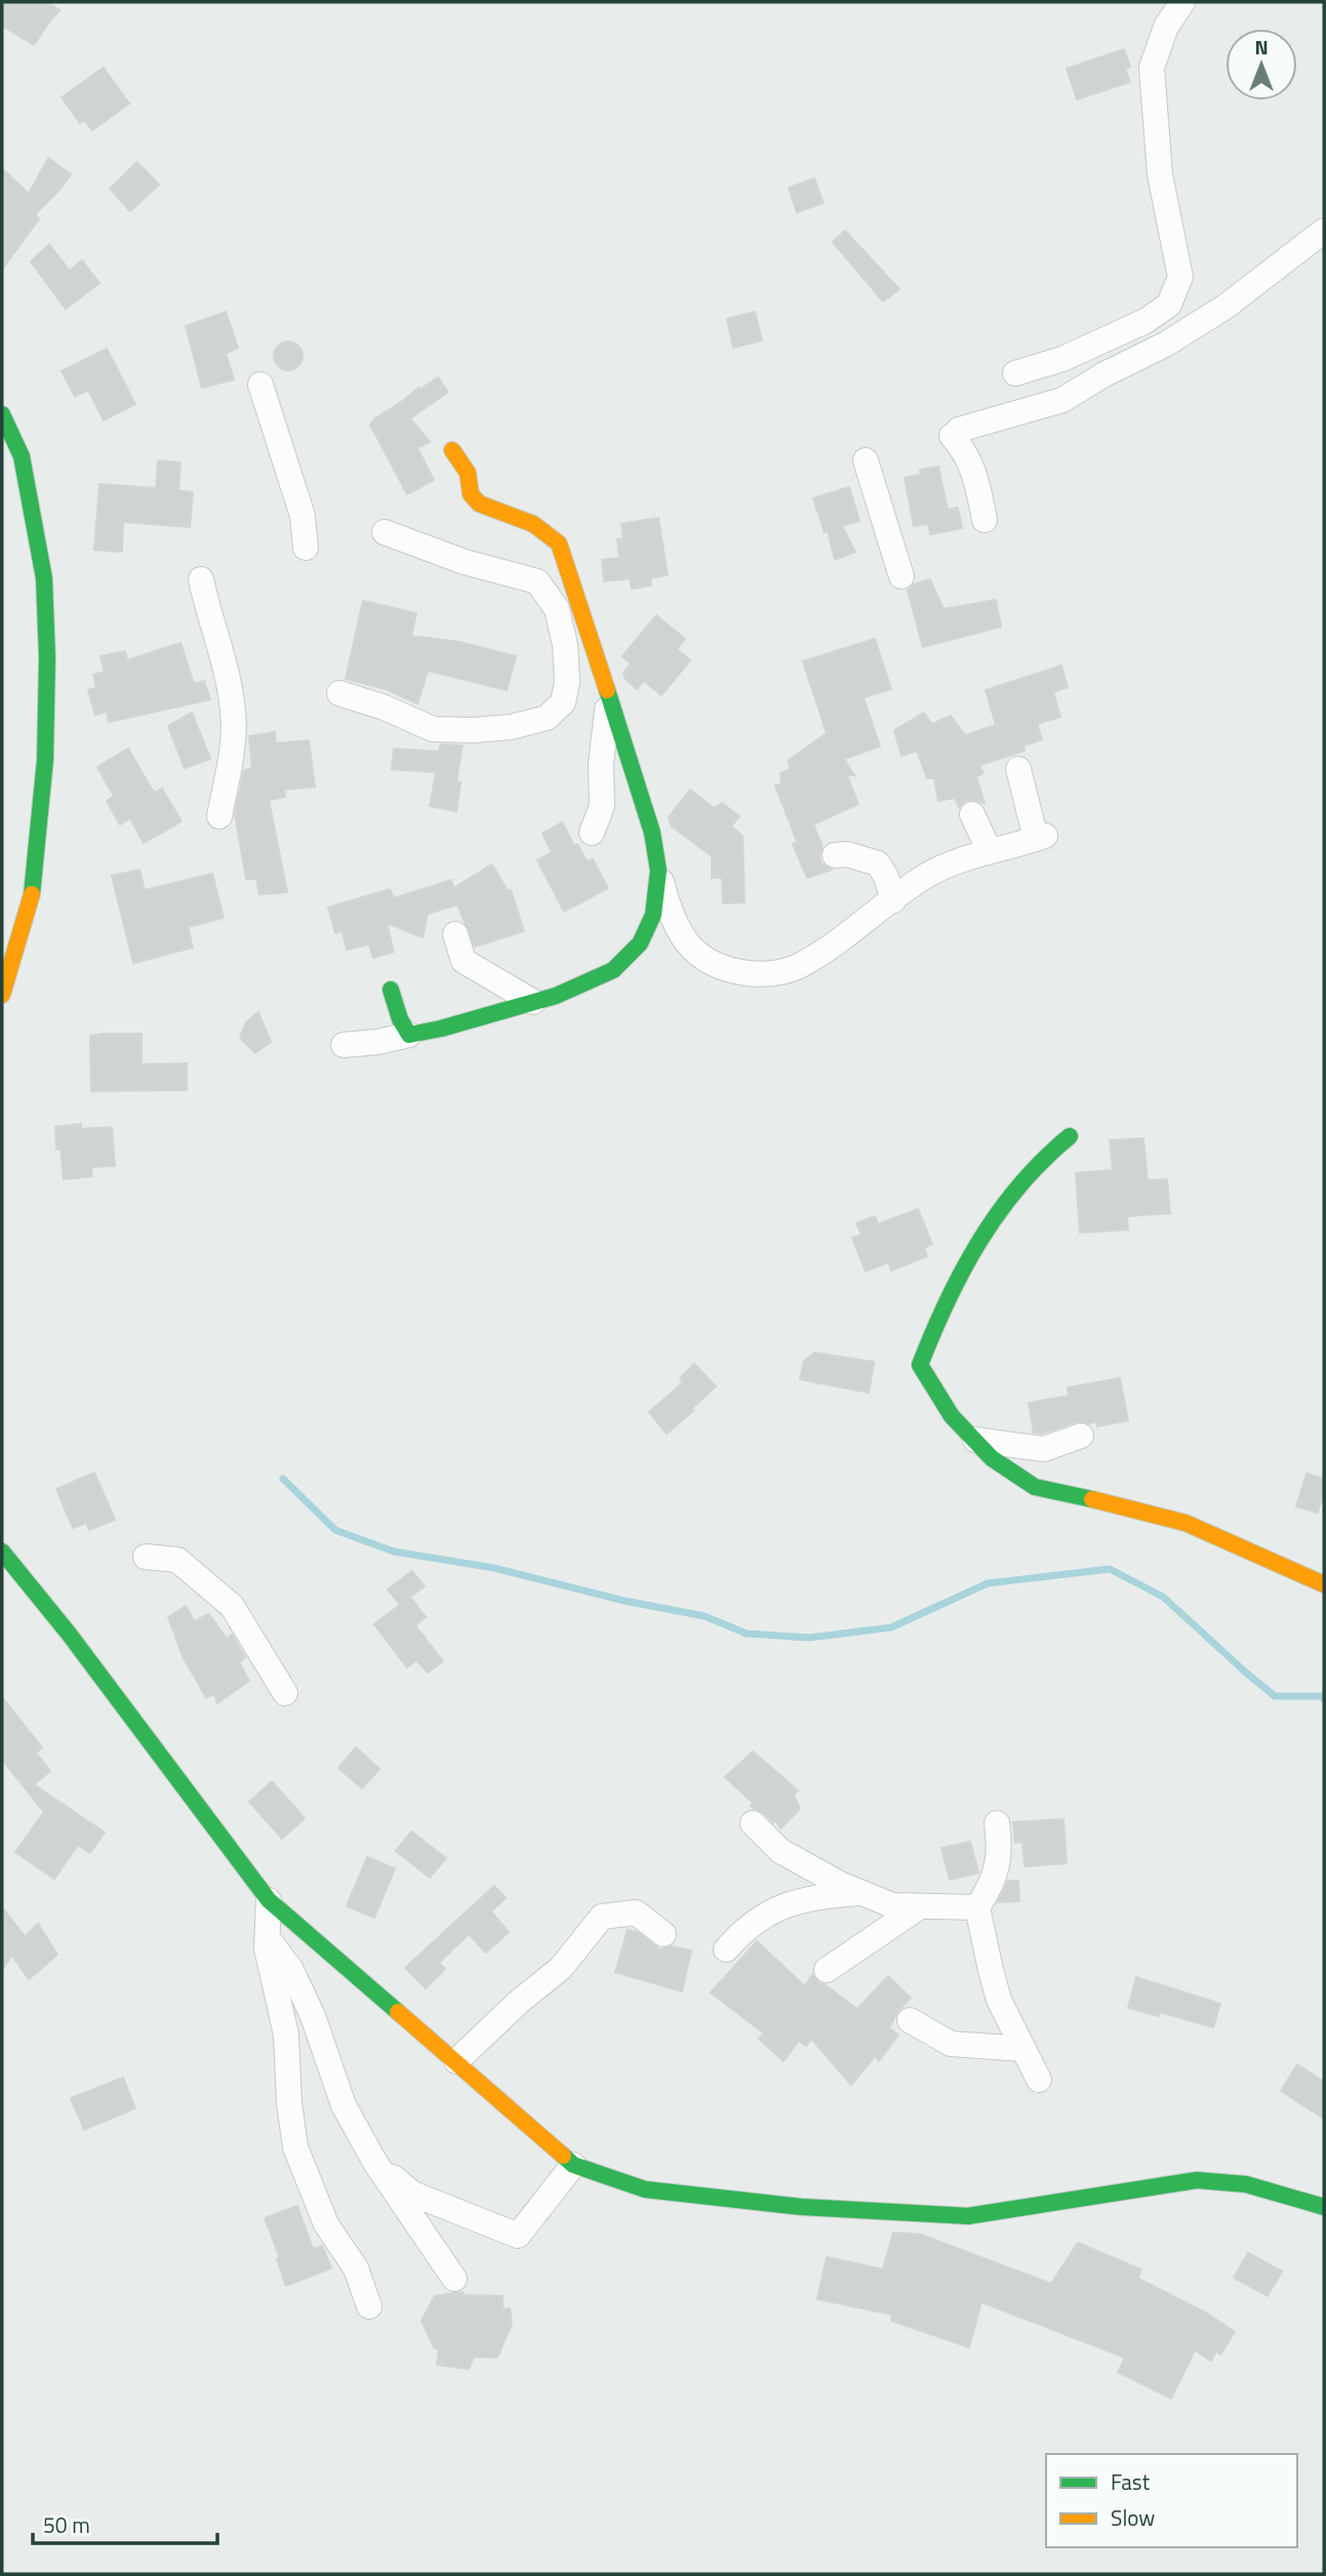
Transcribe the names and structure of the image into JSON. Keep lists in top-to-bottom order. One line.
{"legend":["Fast","Slow"],"scale_bar":"50 m","north":"top"}
